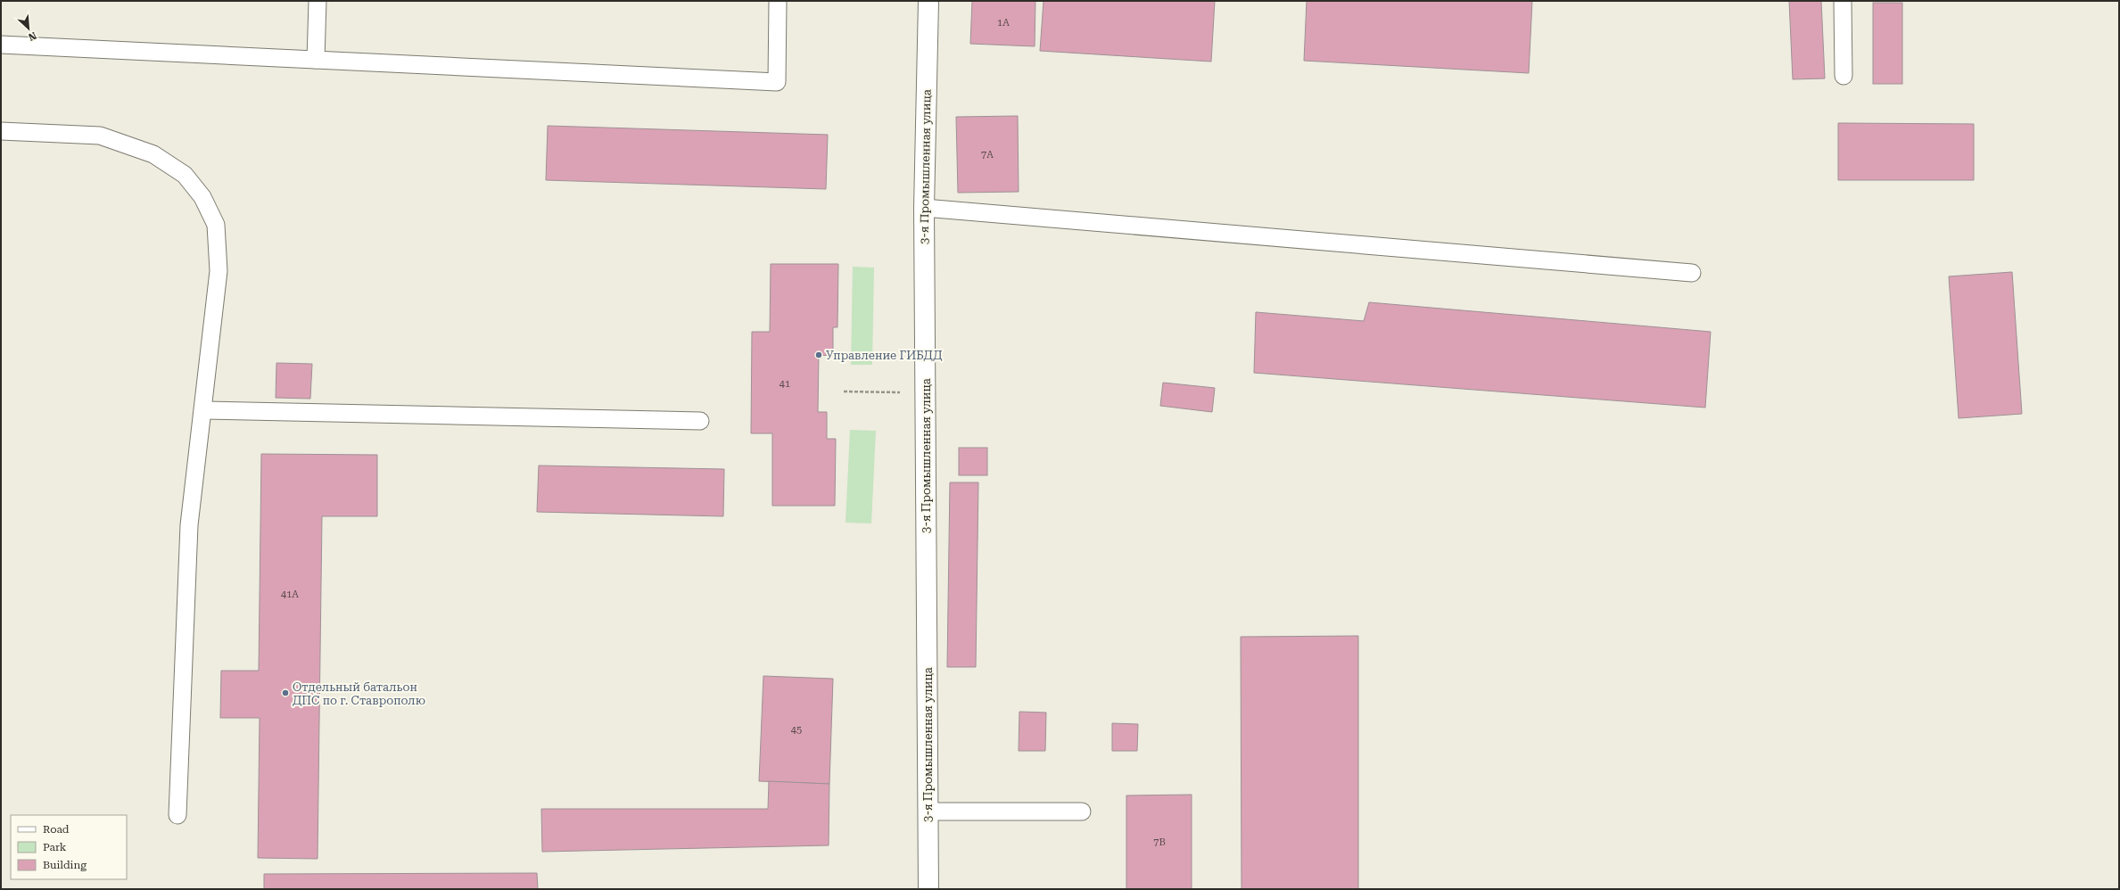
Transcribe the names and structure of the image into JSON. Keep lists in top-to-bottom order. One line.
{"streets":{"street":["3-я Промышленная улица"]},"places":["Управление ГИБДД","Отдельный батальон ДПС по г. Ставрополю"],"house_numbers":["1А","7А","41","41А","45","7В"],"legend":["Road","Park","Building"],"north":"bottom right"}
